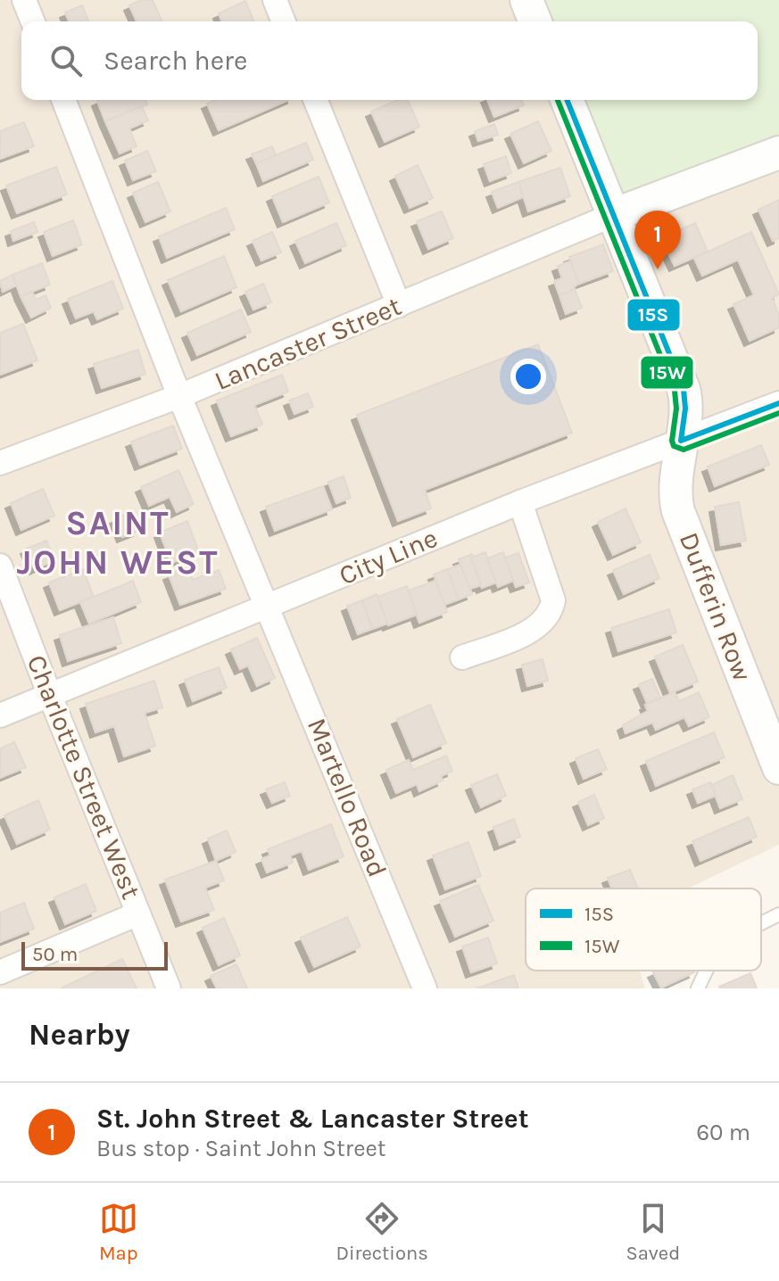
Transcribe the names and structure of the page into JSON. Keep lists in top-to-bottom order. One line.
{"streets":{"street":["Lancaster Street","City Line","Dufferin Row","Charlotte Street West","Martello Road"]},"crossings":[["Lancaster Street","Dufferin Row"],["Lancaster Street","Martello Road"],["City Line","Dufferin Row"],["City Line","Charlotte Street West"],["City Line","Martello Road"]],"districts":["SAINT JOHN WEST"],"lines":["transit line 15S","transit line 15W"],"legend":["15S","15W"],"scale_bar":"50 m","page":{"search":"Search here","pins":"1","scale":"50 m","heading":"Nearby","list":[{"mark":"1","name":"St. John Street & Lancaster Street","note":"Bus stop · Saint John Street","value":"60 m"}],"nav":["Map","Directions","Saved"]}}
